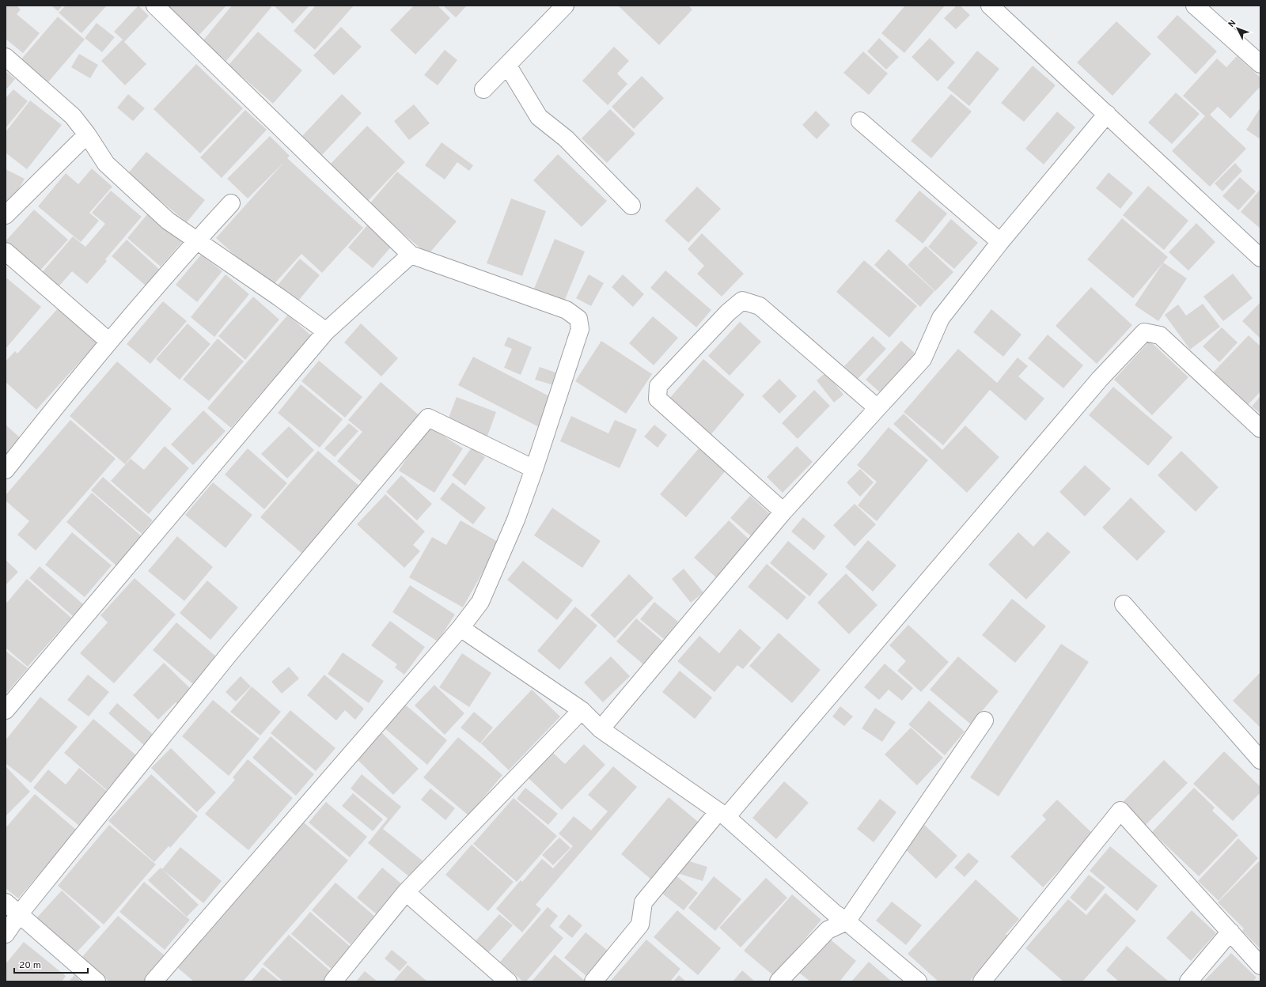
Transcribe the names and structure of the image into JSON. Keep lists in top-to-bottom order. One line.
{"scale_bar":"20 m","north":"top left"}
